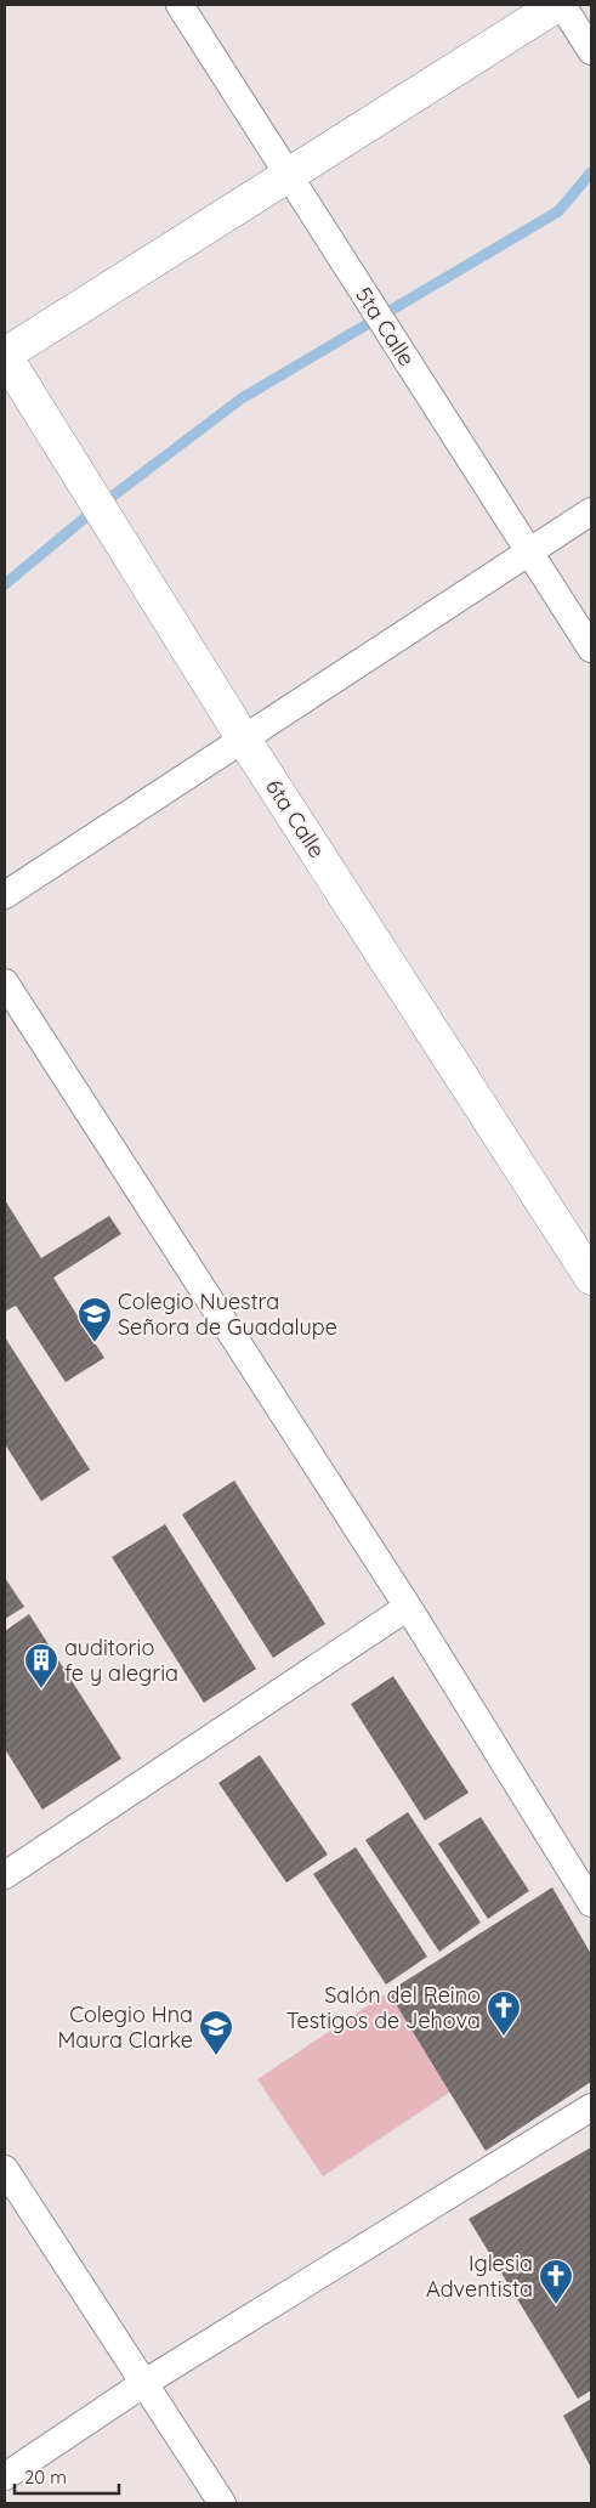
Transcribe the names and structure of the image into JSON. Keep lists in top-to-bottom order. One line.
{"streets":{"street":["5ta Calle","6ta Calle"]},"places":{"school or university":["Colegio Nuestra Señora de Guadalupe","Colegio Hna Maura Clarke"],"building":["auditorio fe y alegria"],"church":["Salón del Reino Testigos de Jehova","Iglesia Adventista"]},"scale_bar":"20 m"}
